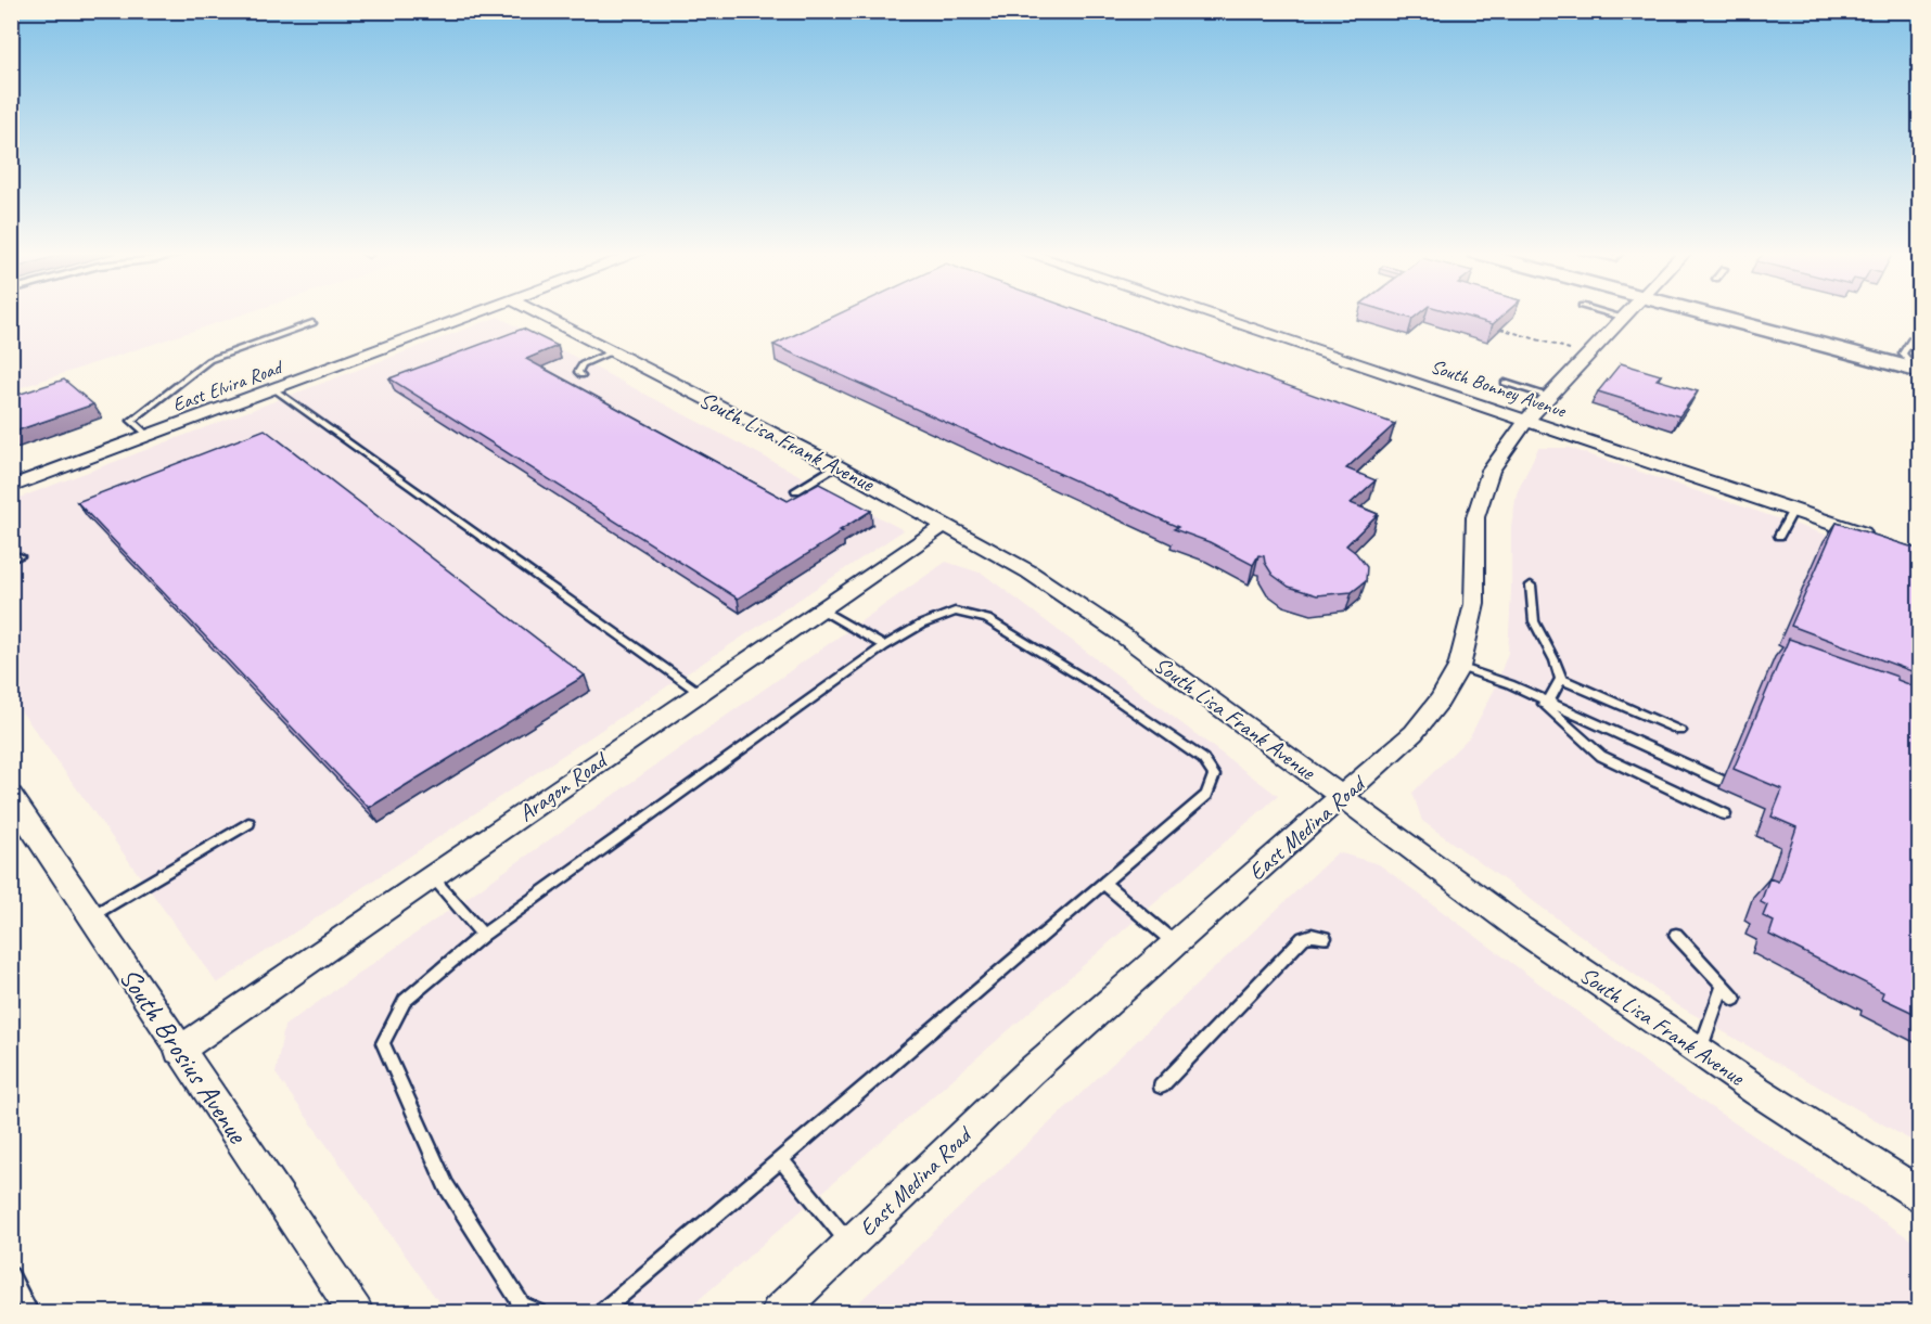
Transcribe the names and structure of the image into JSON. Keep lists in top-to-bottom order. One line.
{"streets":{"street":["East Elvira Road","South Bonney Avenue","South Lisa Frank Avenue","Aragon Road","East Medina Road","South Brosius Avenue"]},"crossings":[["South Bonney Avenue","East Medina Road"],["South Lisa Frank Avenue","Aragon Road"],["South Lisa Frank Avenue","East Medina Road"],["Aragon Road","South Brosius Avenue"]]}
